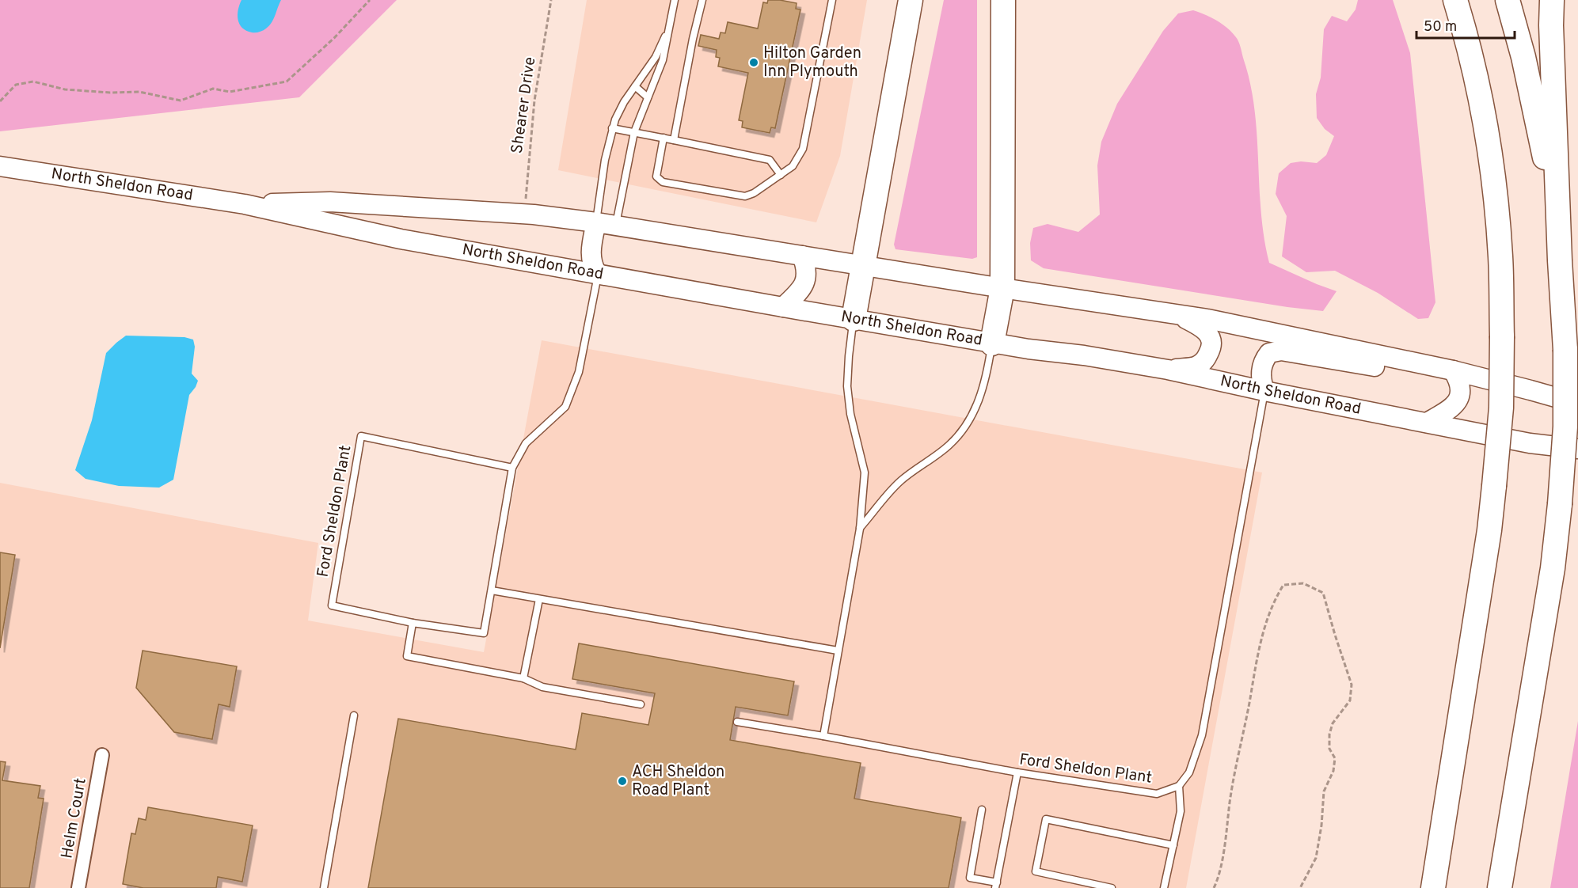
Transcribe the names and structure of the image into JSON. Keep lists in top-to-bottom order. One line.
{"streets":{"main road":["North Sheldon Road"],"street":["Helm Court"],"lane":["Ford Sheldon Plant"],"path":["Shearer Drive"]},"crossings":[["Shearer Drive","North Sheldon Road"],["North Sheldon Road","Ford Sheldon Plant"]],"places":["Hilton Garden Inn Plymouth","ACH Sheldon Road Plant"],"scale_bar":"50 m"}
